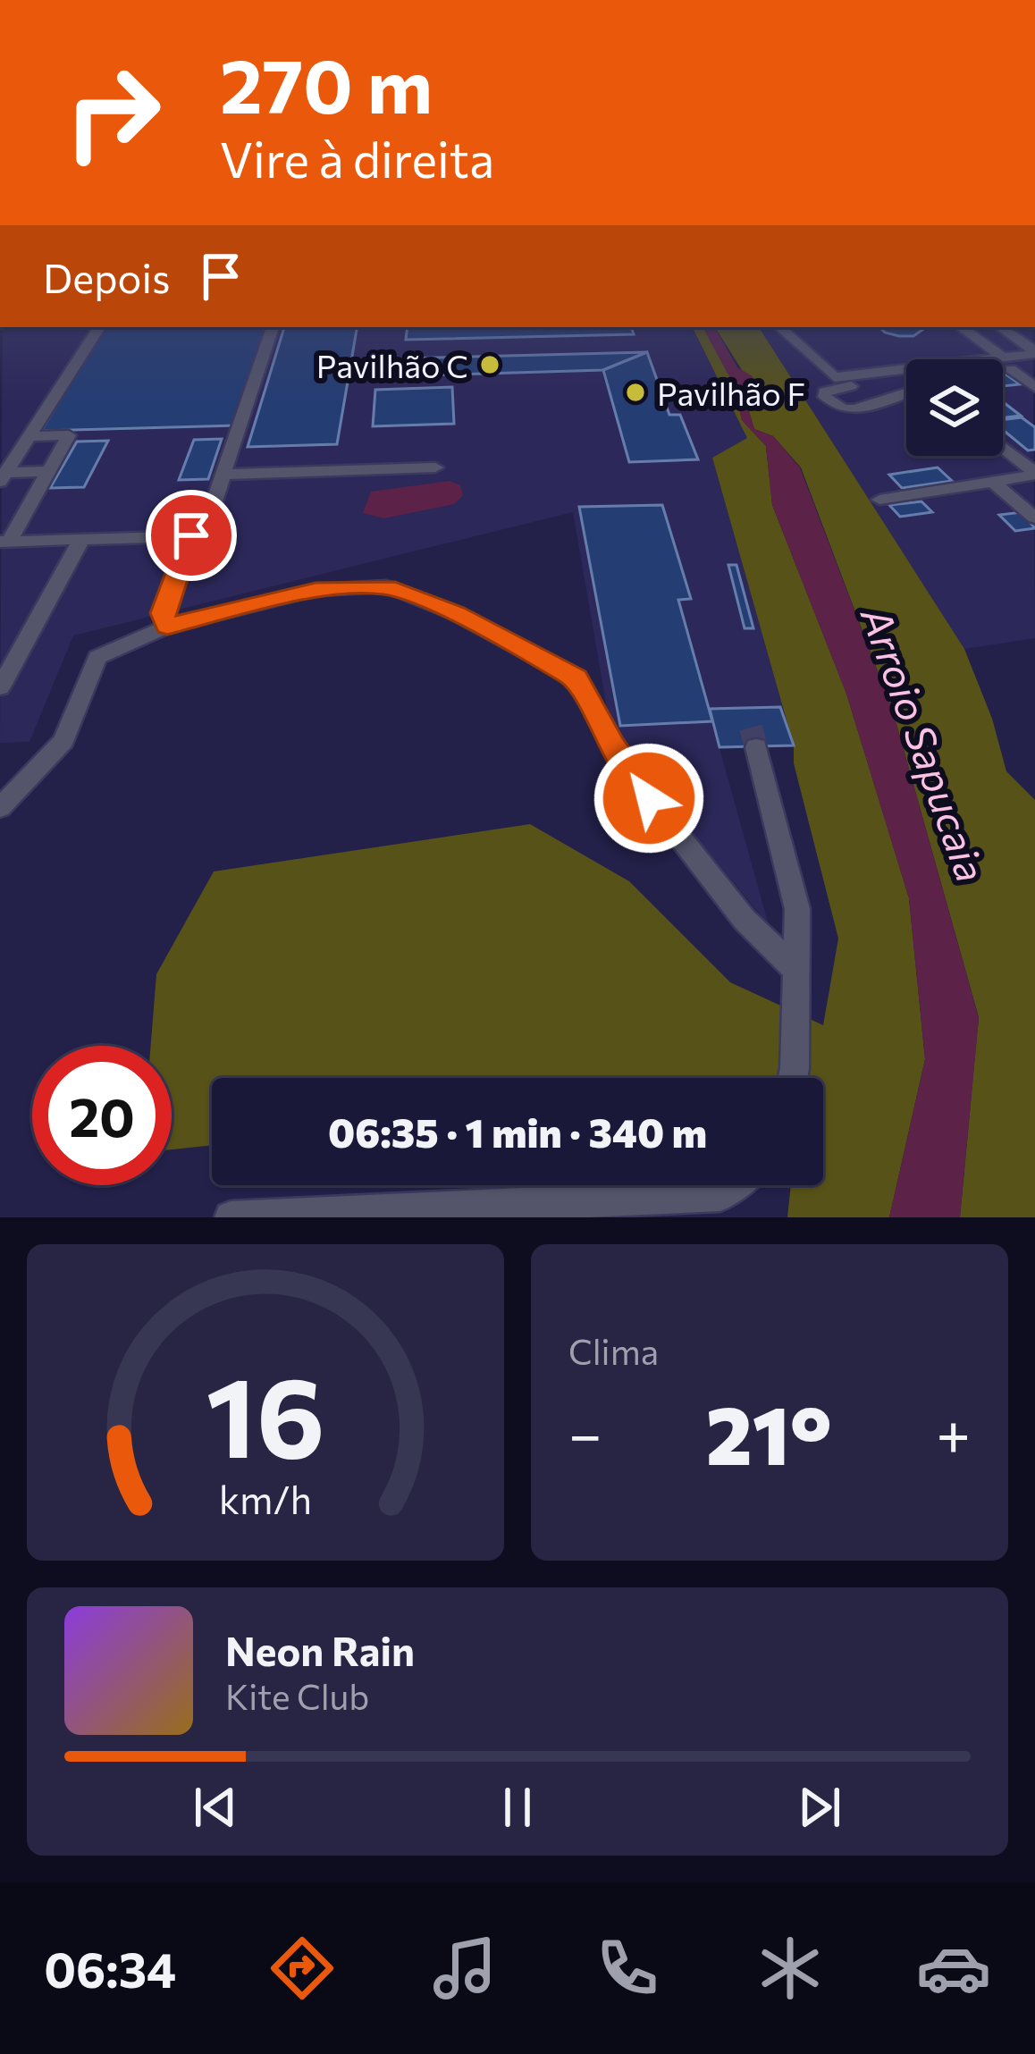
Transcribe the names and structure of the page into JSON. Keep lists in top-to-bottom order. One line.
{"water":["Arroio Sapucaia"],"places":["Pavilhão C","Pavilhão F"],"page":{"turn":["270 m","Vire à direita"],"then":"Depois","limit":"20","trip":"06:35 · 1 min · 340 m","tile":"Clima","heat":["−","21°","+"],"song":["Neon Rain","Kite Club"],"tabs":"06:34","gauge":["16","km/h"]}}
